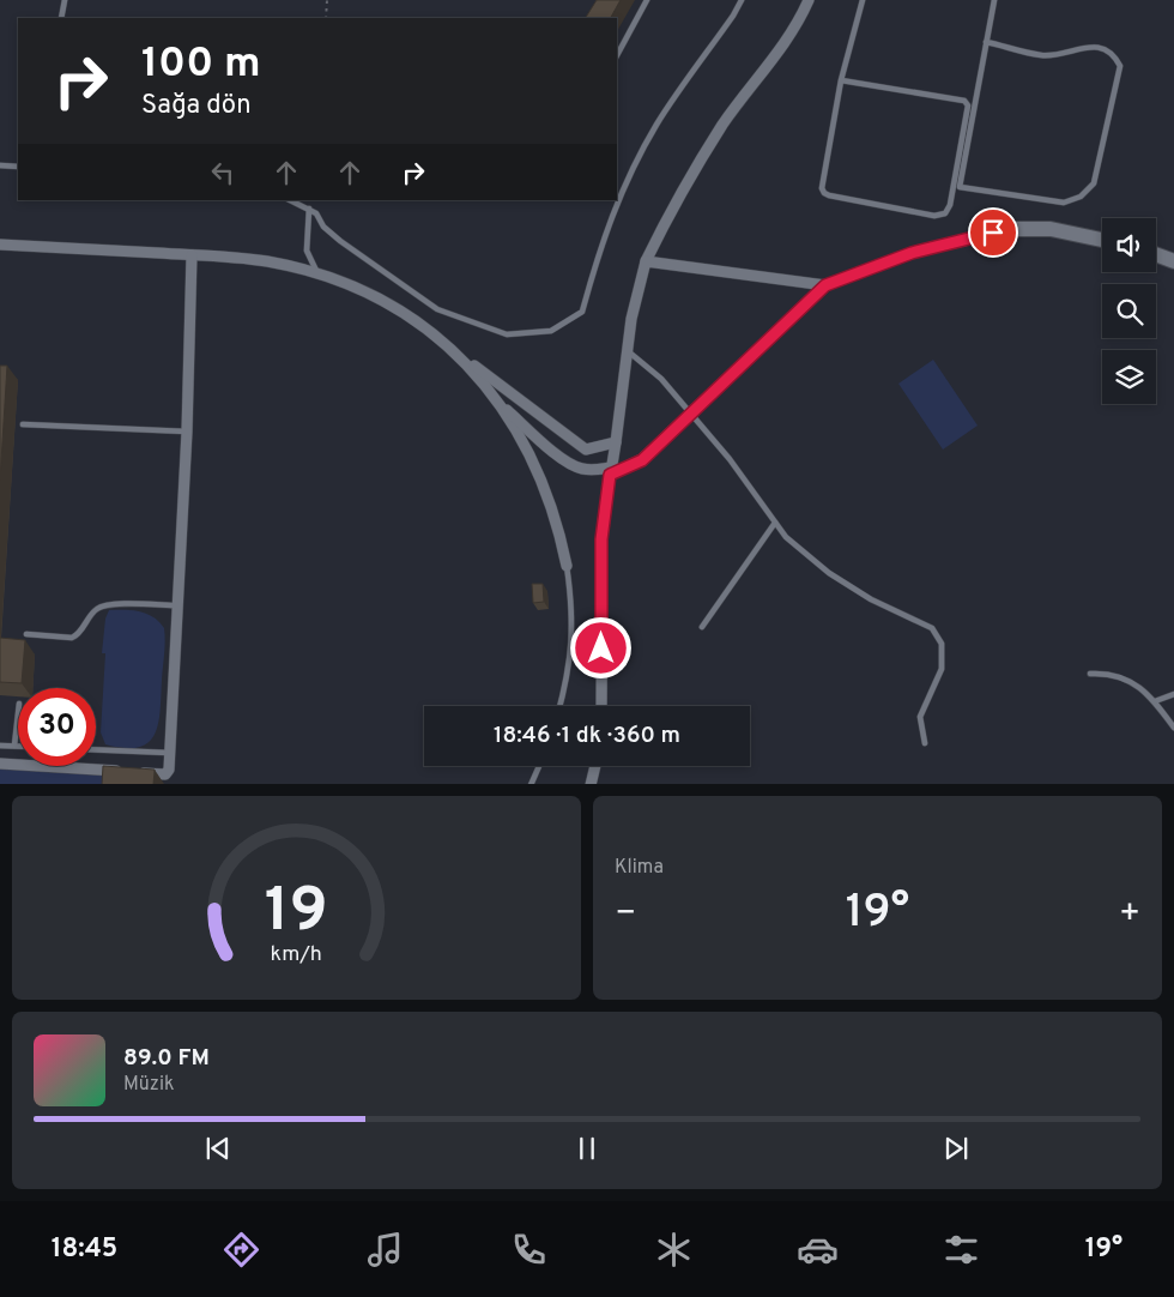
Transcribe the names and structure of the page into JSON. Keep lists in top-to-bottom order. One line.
{"page":{"turn":["100 m","Sağa dön"],"limit":"30","trip":"18:46 · 1 dk · 360 m","tile":"Klima","heat":["−","19°","+"],"song":["89.0 FM","Müzik"],"tabs":["18:45","19°"],"gauge":["19","km/h"]}}
